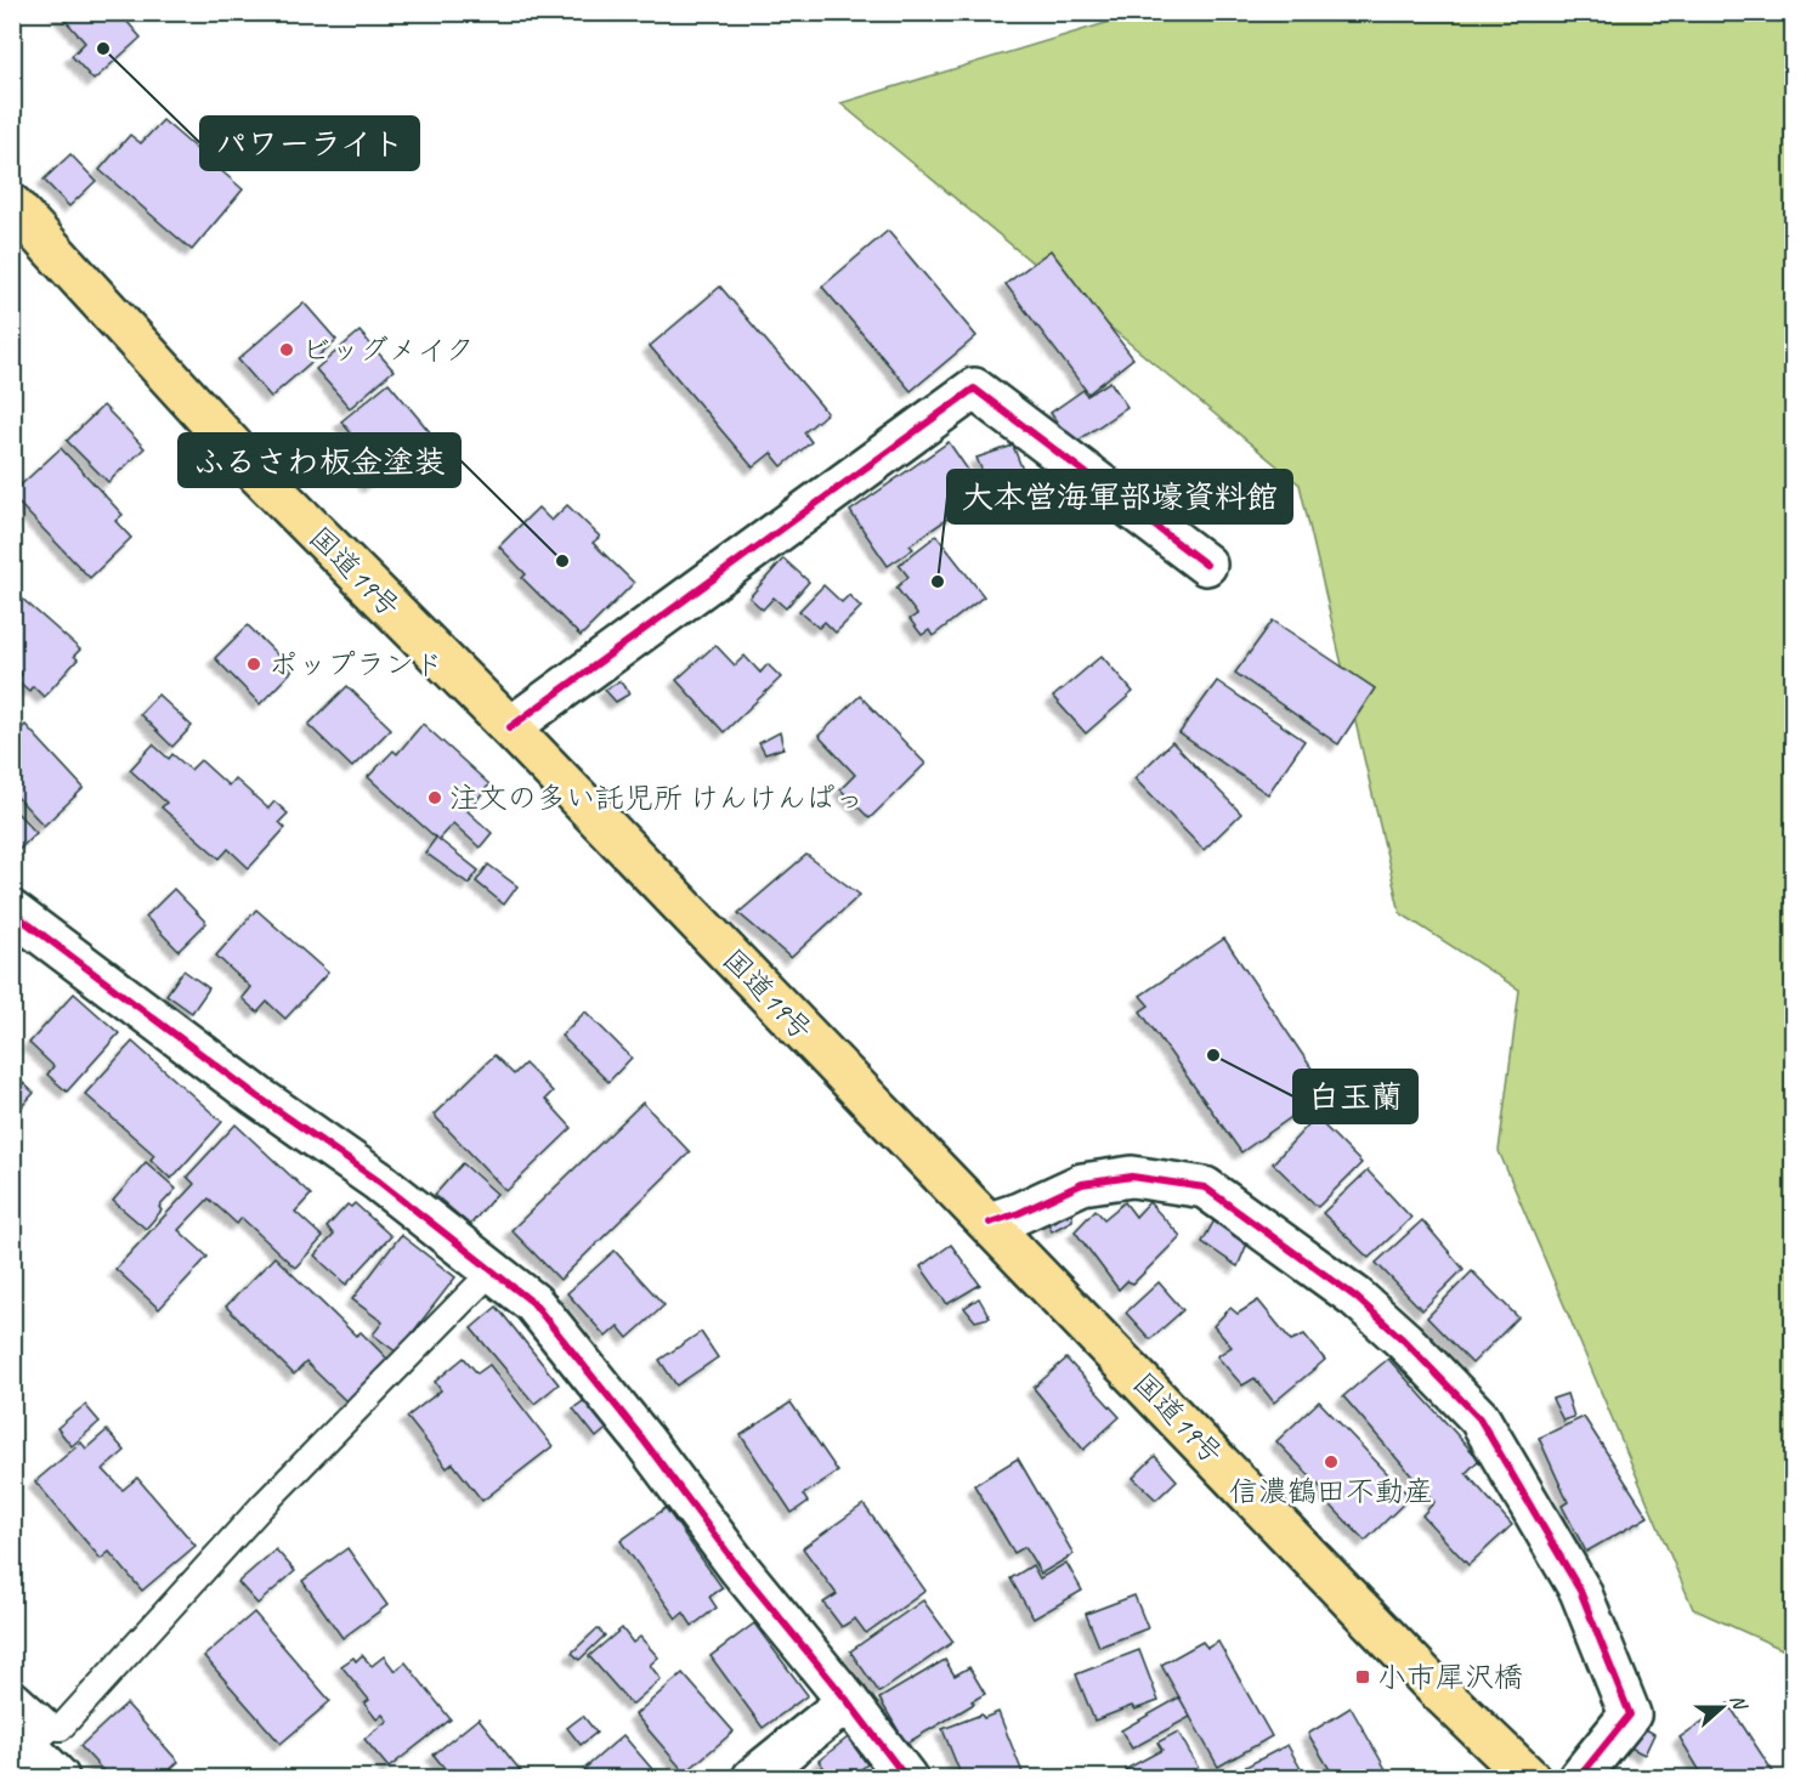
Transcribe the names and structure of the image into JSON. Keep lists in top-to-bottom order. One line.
{"streets":{"highway":["国道19号"]},"places":{"other":["パワーライト","ビッグメイク","ふるさわ板金塗装","大本営海軍部壕資料館","ポップランド","注文の多い託児所 けんけんぱっ","白玉蘭","信濃鶴田不動産"],"transit":["小市犀沢橋"]},"north":"right"}
